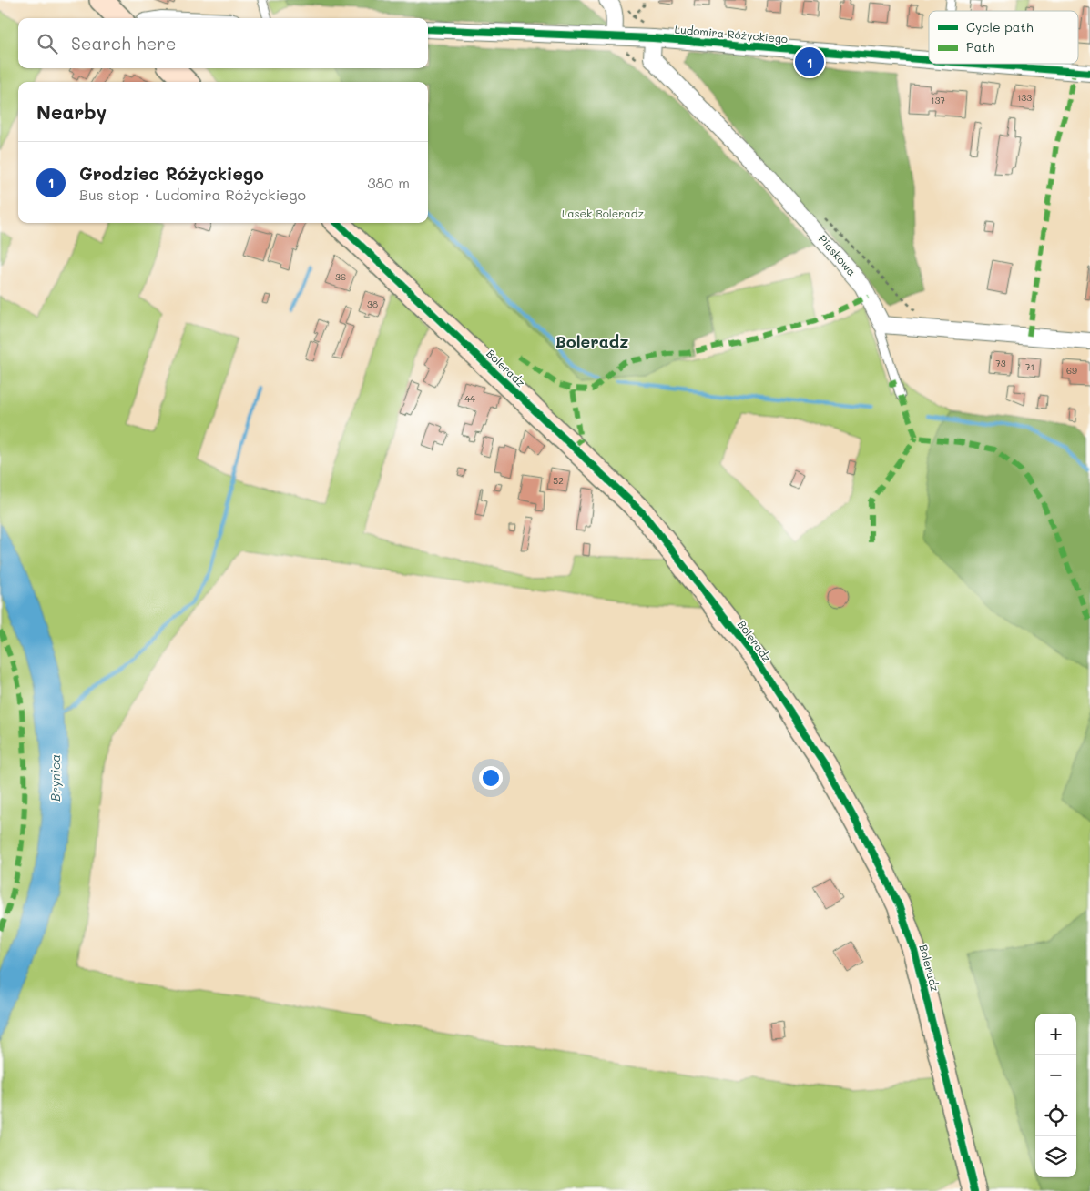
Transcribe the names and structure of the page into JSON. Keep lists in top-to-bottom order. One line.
{"streets":{"street":["Ludomira Różyckiego","Piaskowa","Boleradz"]},"crossings":[["Ludomira Różyckiego","Piaskowa"]],"districts":["Boleradz"],"water":["Brynica"],"parks":["Lasek Boleradz"],"house_numbers":["133","137","36","38","73","71","69","44","52"],"legend":["Cycle path","Path"],"page":{"search":"Search here","pins":"1","heading":"Nearby","list":[{"mark":"1","name":"Grodziec Różyckiego","note":"Bus stop · Ludomira Różyckiego","value":"380 m"}],"map_buttons":["+","−"]}}
